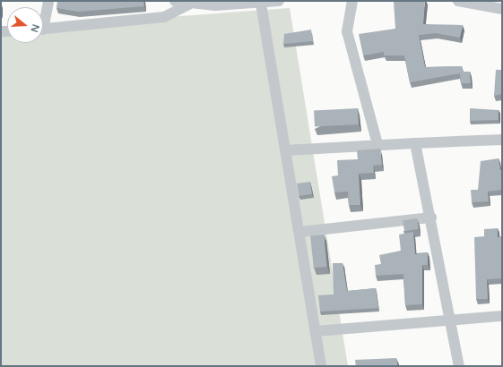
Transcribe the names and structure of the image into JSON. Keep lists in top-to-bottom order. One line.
{"north":"right"}
